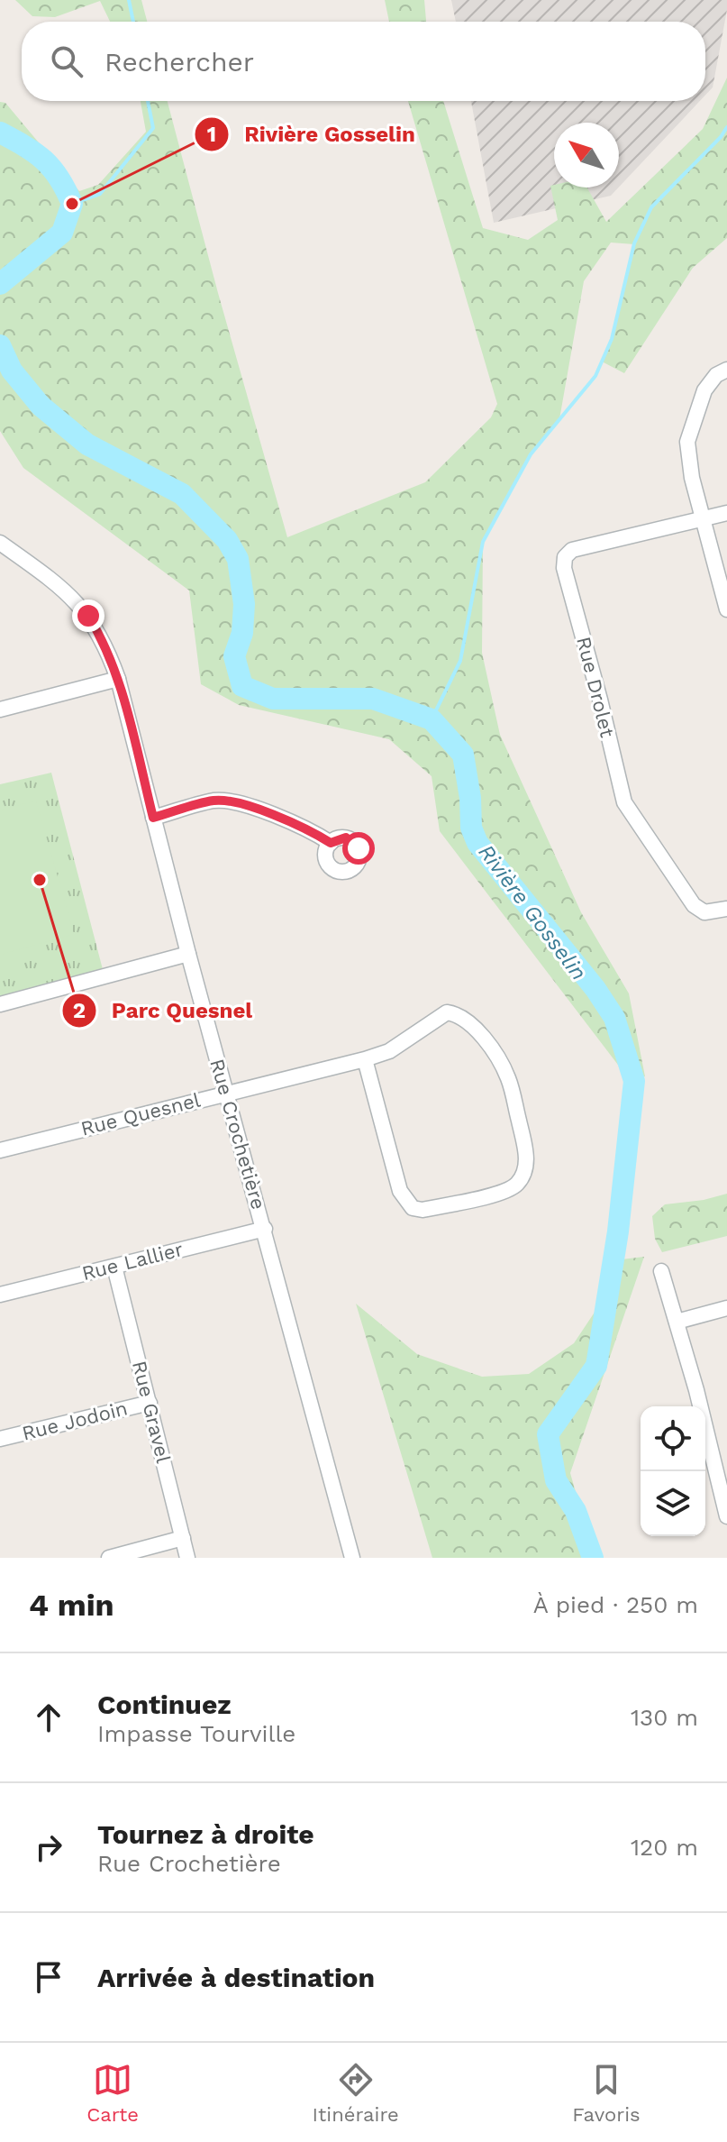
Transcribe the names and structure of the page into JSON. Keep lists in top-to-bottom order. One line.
{"streets":{"street":["Rue Drolet","Rue Quesnel","Rue Crochetière","Rue Lallier","Rue Gravel","Rue Jodoin"]},"crossings":[["Rue Quesnel","Rue Crochetière"],["Rue Crochetière","Rue Lallier"],["Rue Lallier","Rue Gravel"],["Rue Gravel","Rue Jodoin"]],"water":["Rivière Gosselin"],"places":["Rivière Gosselin","Parc Quesnel"],"north":"top left","page":{"search":"Rechercher","heading":["4 min","À pied · 250 m"],"list":[["Continuez","Impasse Tourville","130 m"],["Tournez à droite","Rue Crochetière","120 m"],"Arrivée à destination"],"nav":["Carte","Itinéraire","Favoris"]}}
